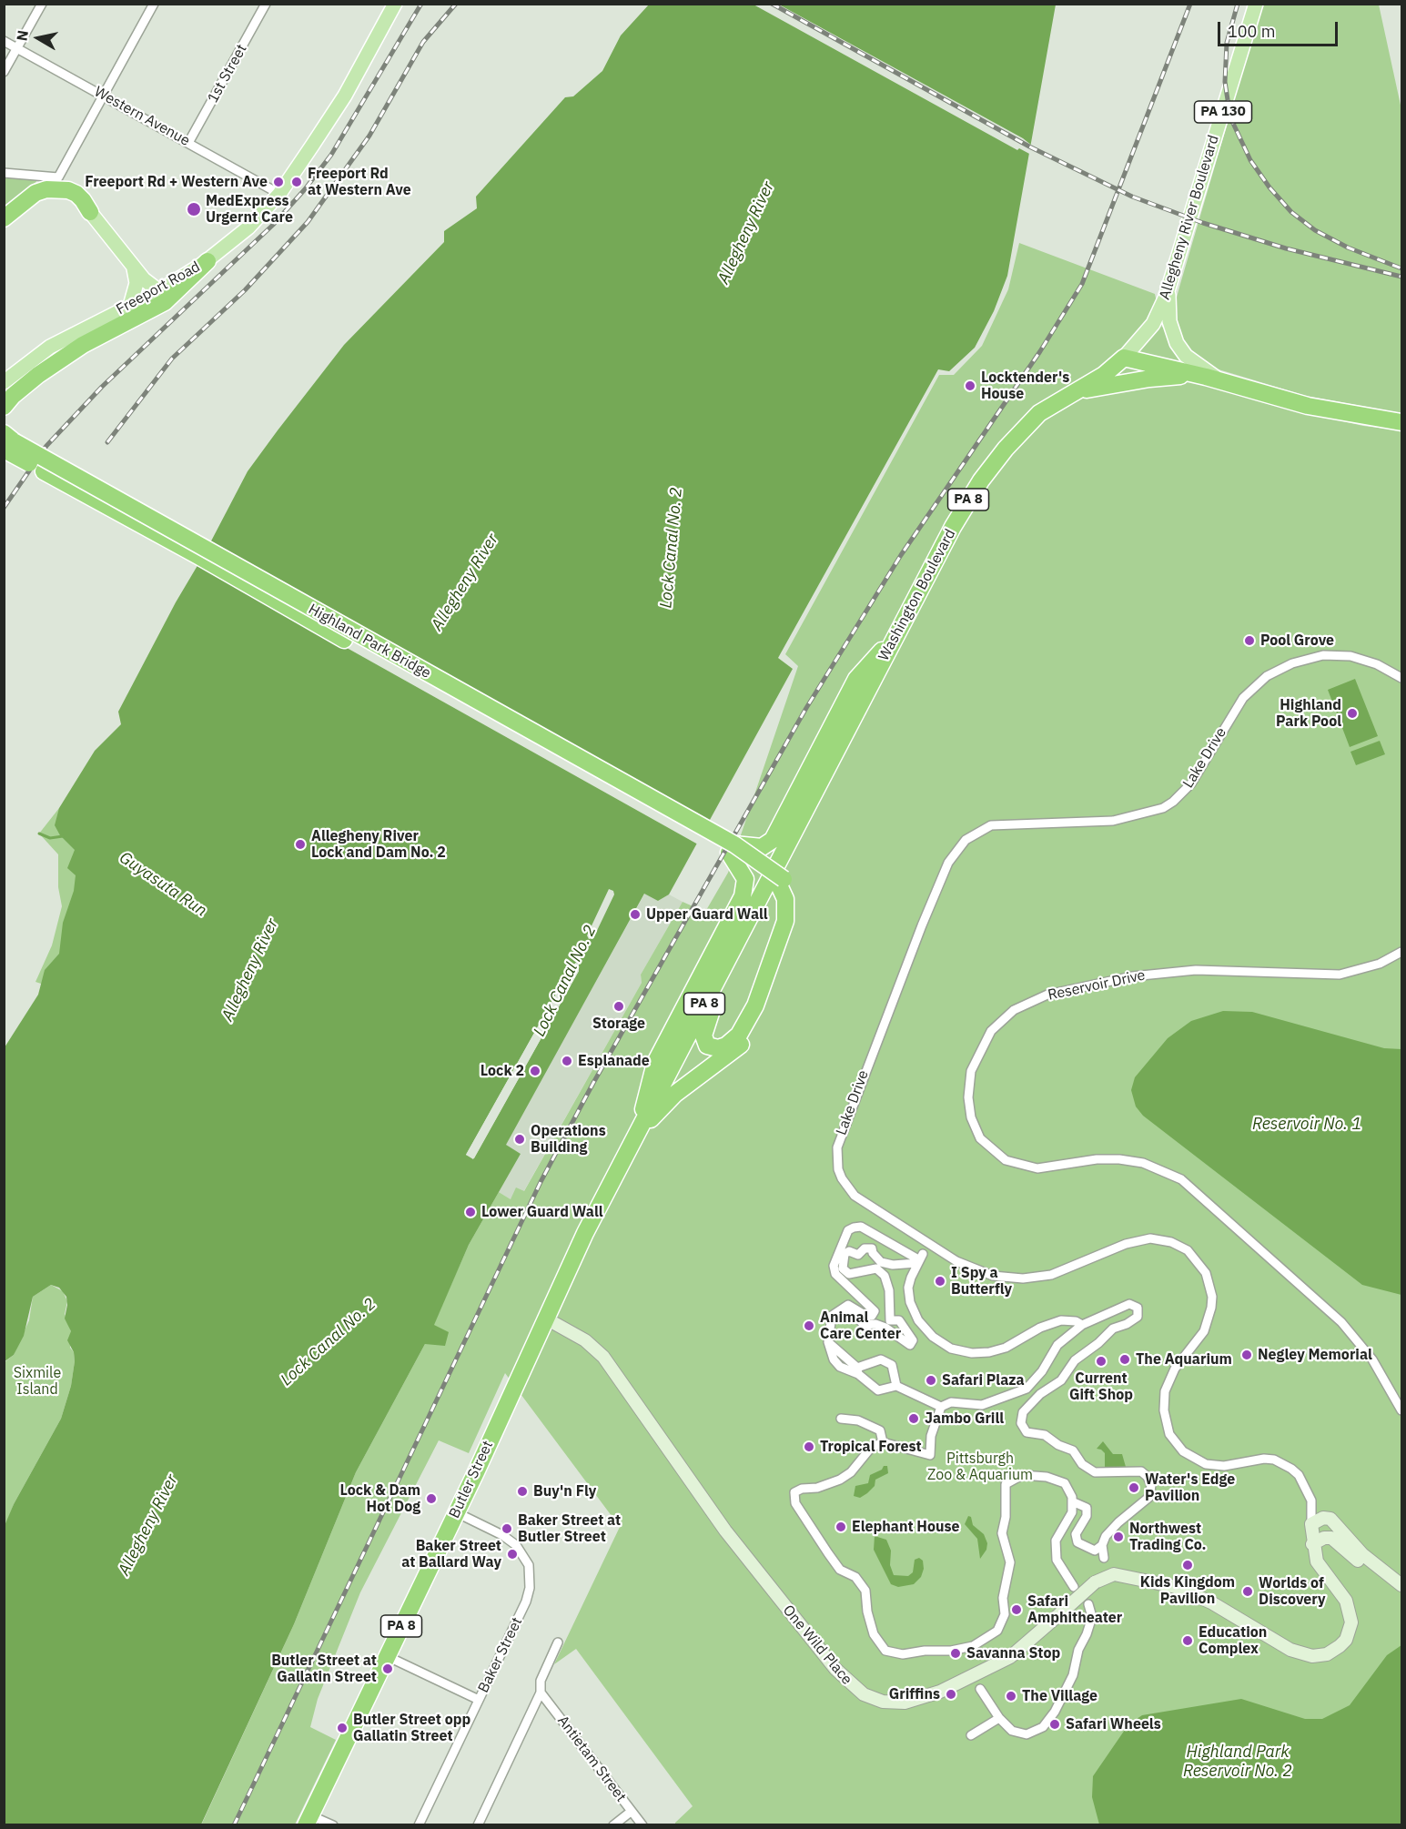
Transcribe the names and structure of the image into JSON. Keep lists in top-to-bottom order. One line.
{"streets":{"highway":["PA 8","Washington Boulevard","Highland Park Bridge","Butler Street"],"main road":["PA 130","Allegheny River Boulevard","Freeport Road","One Wild Place"],"street":["1st Street","Western Avenue","Lake Drive","Reservoir Drive","Baker Street","Antietam Street"]},"crossings":[["1st Street","Western Avenue"],["Western Avenue","Freeport Road"],["Allegheny River Boulevard","PA 8"],["Allegheny River Boulevard","Washington Boulevard"],["PA 8","Washington Boulevard"],["Washington Boulevard","Highland Park Bridge"],["Washington Boulevard","Butler Street"],["Lake Drive","One Wild Place"],["Butler Street","One Wild Place"],["Butler Street","Baker Street"]],"water":["Allegheny River","Lock Canal No. 2","Guyasuta Run","Reservoir No. 1","Highland Park Reservoir No. 2"],"parks":["Sixmile Island","Pittsburgh Zoo & Aquarium"],"places":["Freeport Rd + Western Ave","Freeport Rd at Western Ave","MedExpress Urgernt Care","Locktender's House","Pool Grove","Highland Park Pool","Allegheny River Lock and Dam No. 2","Upper Guard Wall","Storage","Esplanade","Lock 2","Operations Building","Lower Guard Wall","I Spy a Butterfly","Animal Care Center","Negley Memorial","The Aquarium","Current Gift Shop","Safari Plaza","Jambo Grill","Tropical Forest","Water's Edge Pavilion","Buy'n Fly","Lock & Dam Hot Dog","Elephant House","Baker Street at Butler Street","Northwest Trading Co.","Baker Street at Ballard Way","Kids Kingdom Pavilion","Worlds of Discovery","Safari Amphitheater","Education Complex","Savanna Stop","Butler Street at Gallatin Street","Griffins","The Village","Safari Wheels","Butler Street opp Gallatin Street"],"scale_bar":"100 m","north":"left"}
